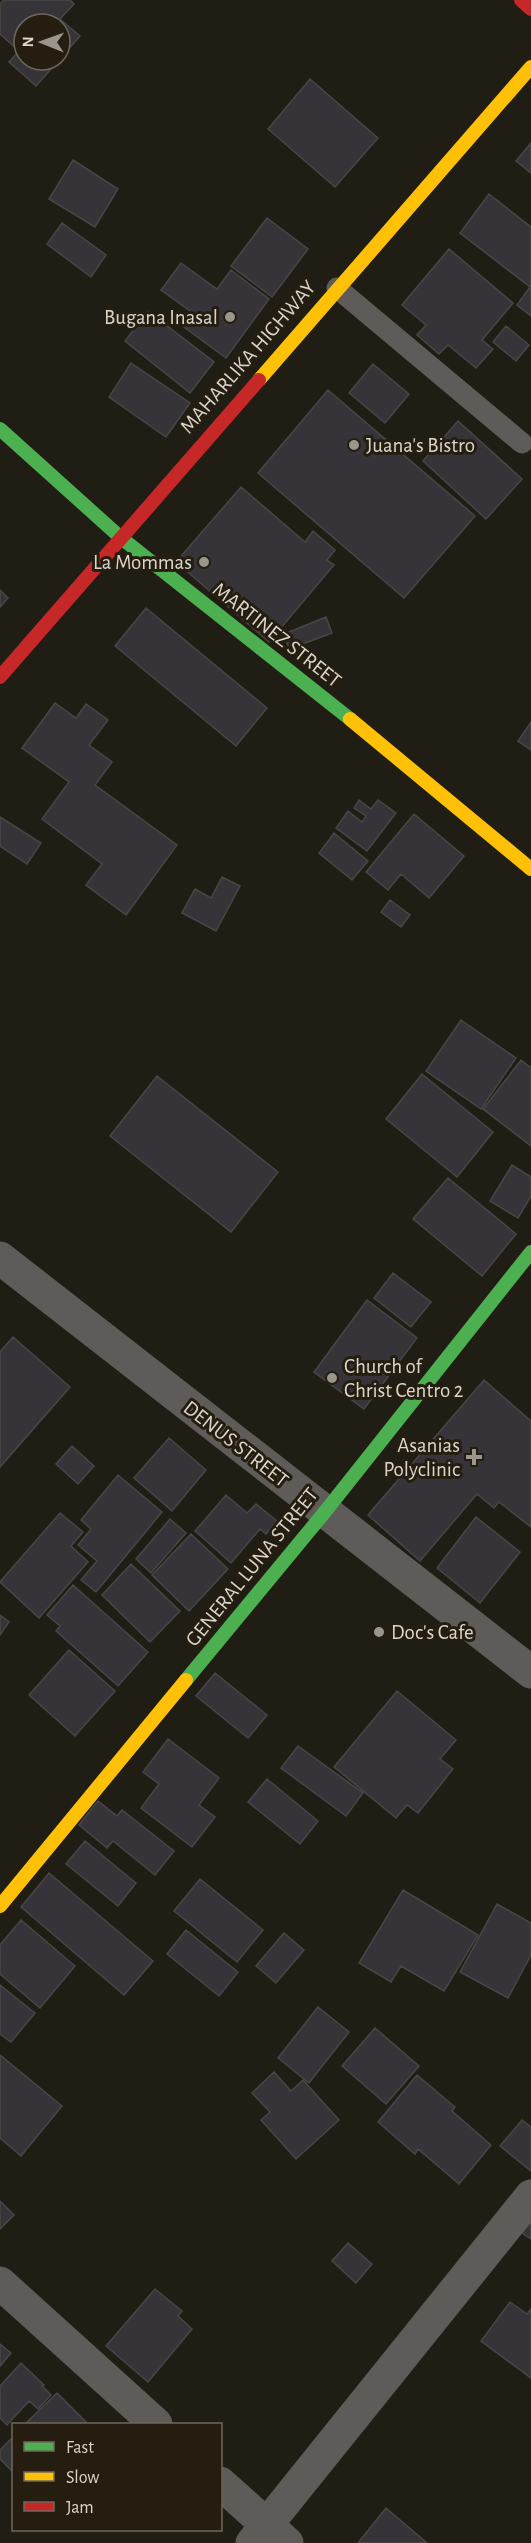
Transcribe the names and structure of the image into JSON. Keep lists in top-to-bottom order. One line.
{"streets":{"main road":["MAHARLIKA HIGHWAY","MARTINEZ STREET","GENERAL LUNA STREET"],"street":["DENUS STREET"]},"crossings":[["MAHARLIKA HIGHWAY","MARTINEZ STREET"],["DENUS STREET","GENERAL LUNA STREET"]],"places":{"other":["Bugana Inasal","Juana's Bistro","La Mommas","Church of Christ Centro 2","Doc's Cafe"],"health":["Asanias Polyclinic"]},"legend":["Fast","Slow","Jam"],"north":"left"}
